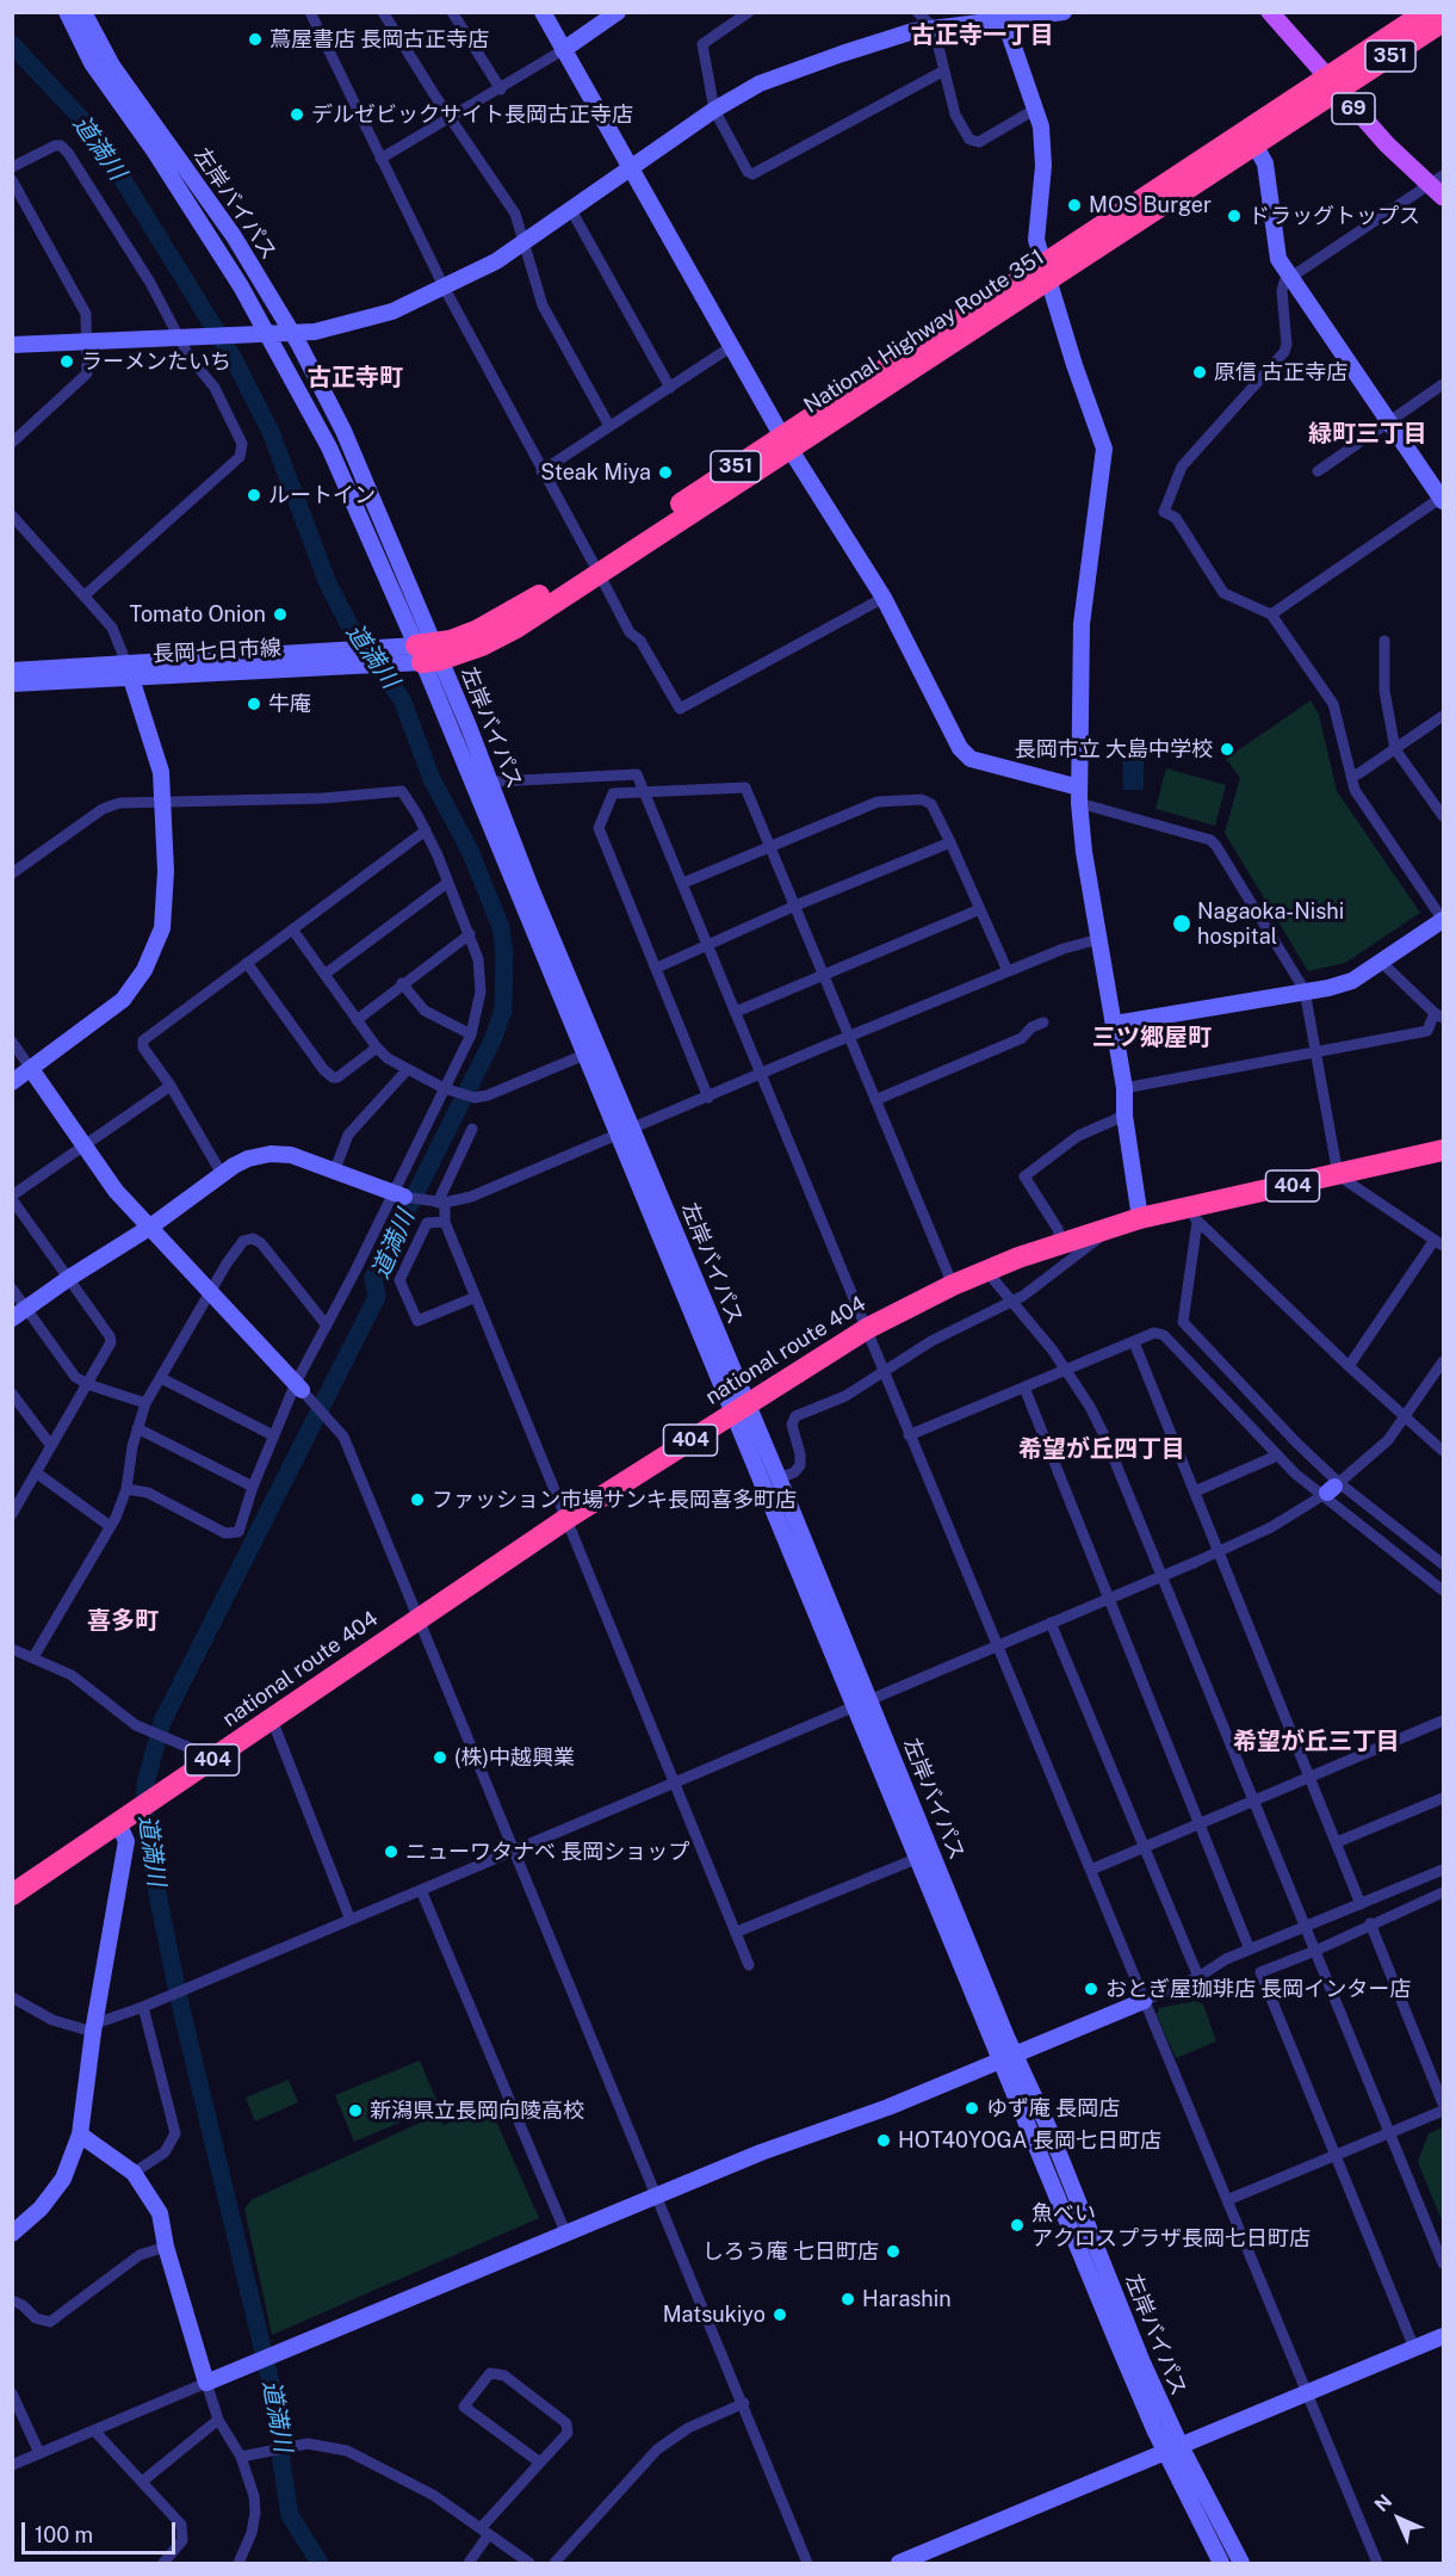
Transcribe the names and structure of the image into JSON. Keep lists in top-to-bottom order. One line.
{"streets":{"highway":["351","National Highway Route 351","404","national route 404"],"main road":["69"],"street":["左岸バイパス","長岡七日市線"]},"crossings":[["69","National Highway Route 351"],["左岸バイパス","National Highway Route 351"],["左岸バイパス","長岡七日市線"],["左岸バイパス","national route 404"],["National Highway Route 351","長岡七日市線"]],"districts":["古正寺一丁目","古正寺町","緑町三丁目","三ツ郷屋町","希望が丘四丁目","喜多町","希望が丘三丁目"],"water":["道満川"],"places":["蔦屋書店 長岡古正寺店","デルゼビックサイト長岡古正寺店","MOS Burger","ドラッグトップス","ラーメンたいち","原信 古正寺店","Steak Miya","ルートイン","Tomato Onion","牛庵","長岡市立 大島中学校","Nagaoka-Nishi hospital","ファッション市場サンキ長岡喜多町店","(株)中越興業","ニューワタナベ 長岡ショップ","おとぎ屋珈琲店 長岡インター店","ゆず庵 長岡店","新潟県立長岡向陵高校","HOT40YOGA 長岡七日町店","魚べい アクロスプラザ長岡七日町店","しろう庵 七日町店","Harashin","Matsukiyo"],"scale_bar":"100 m","north":"top left"}
